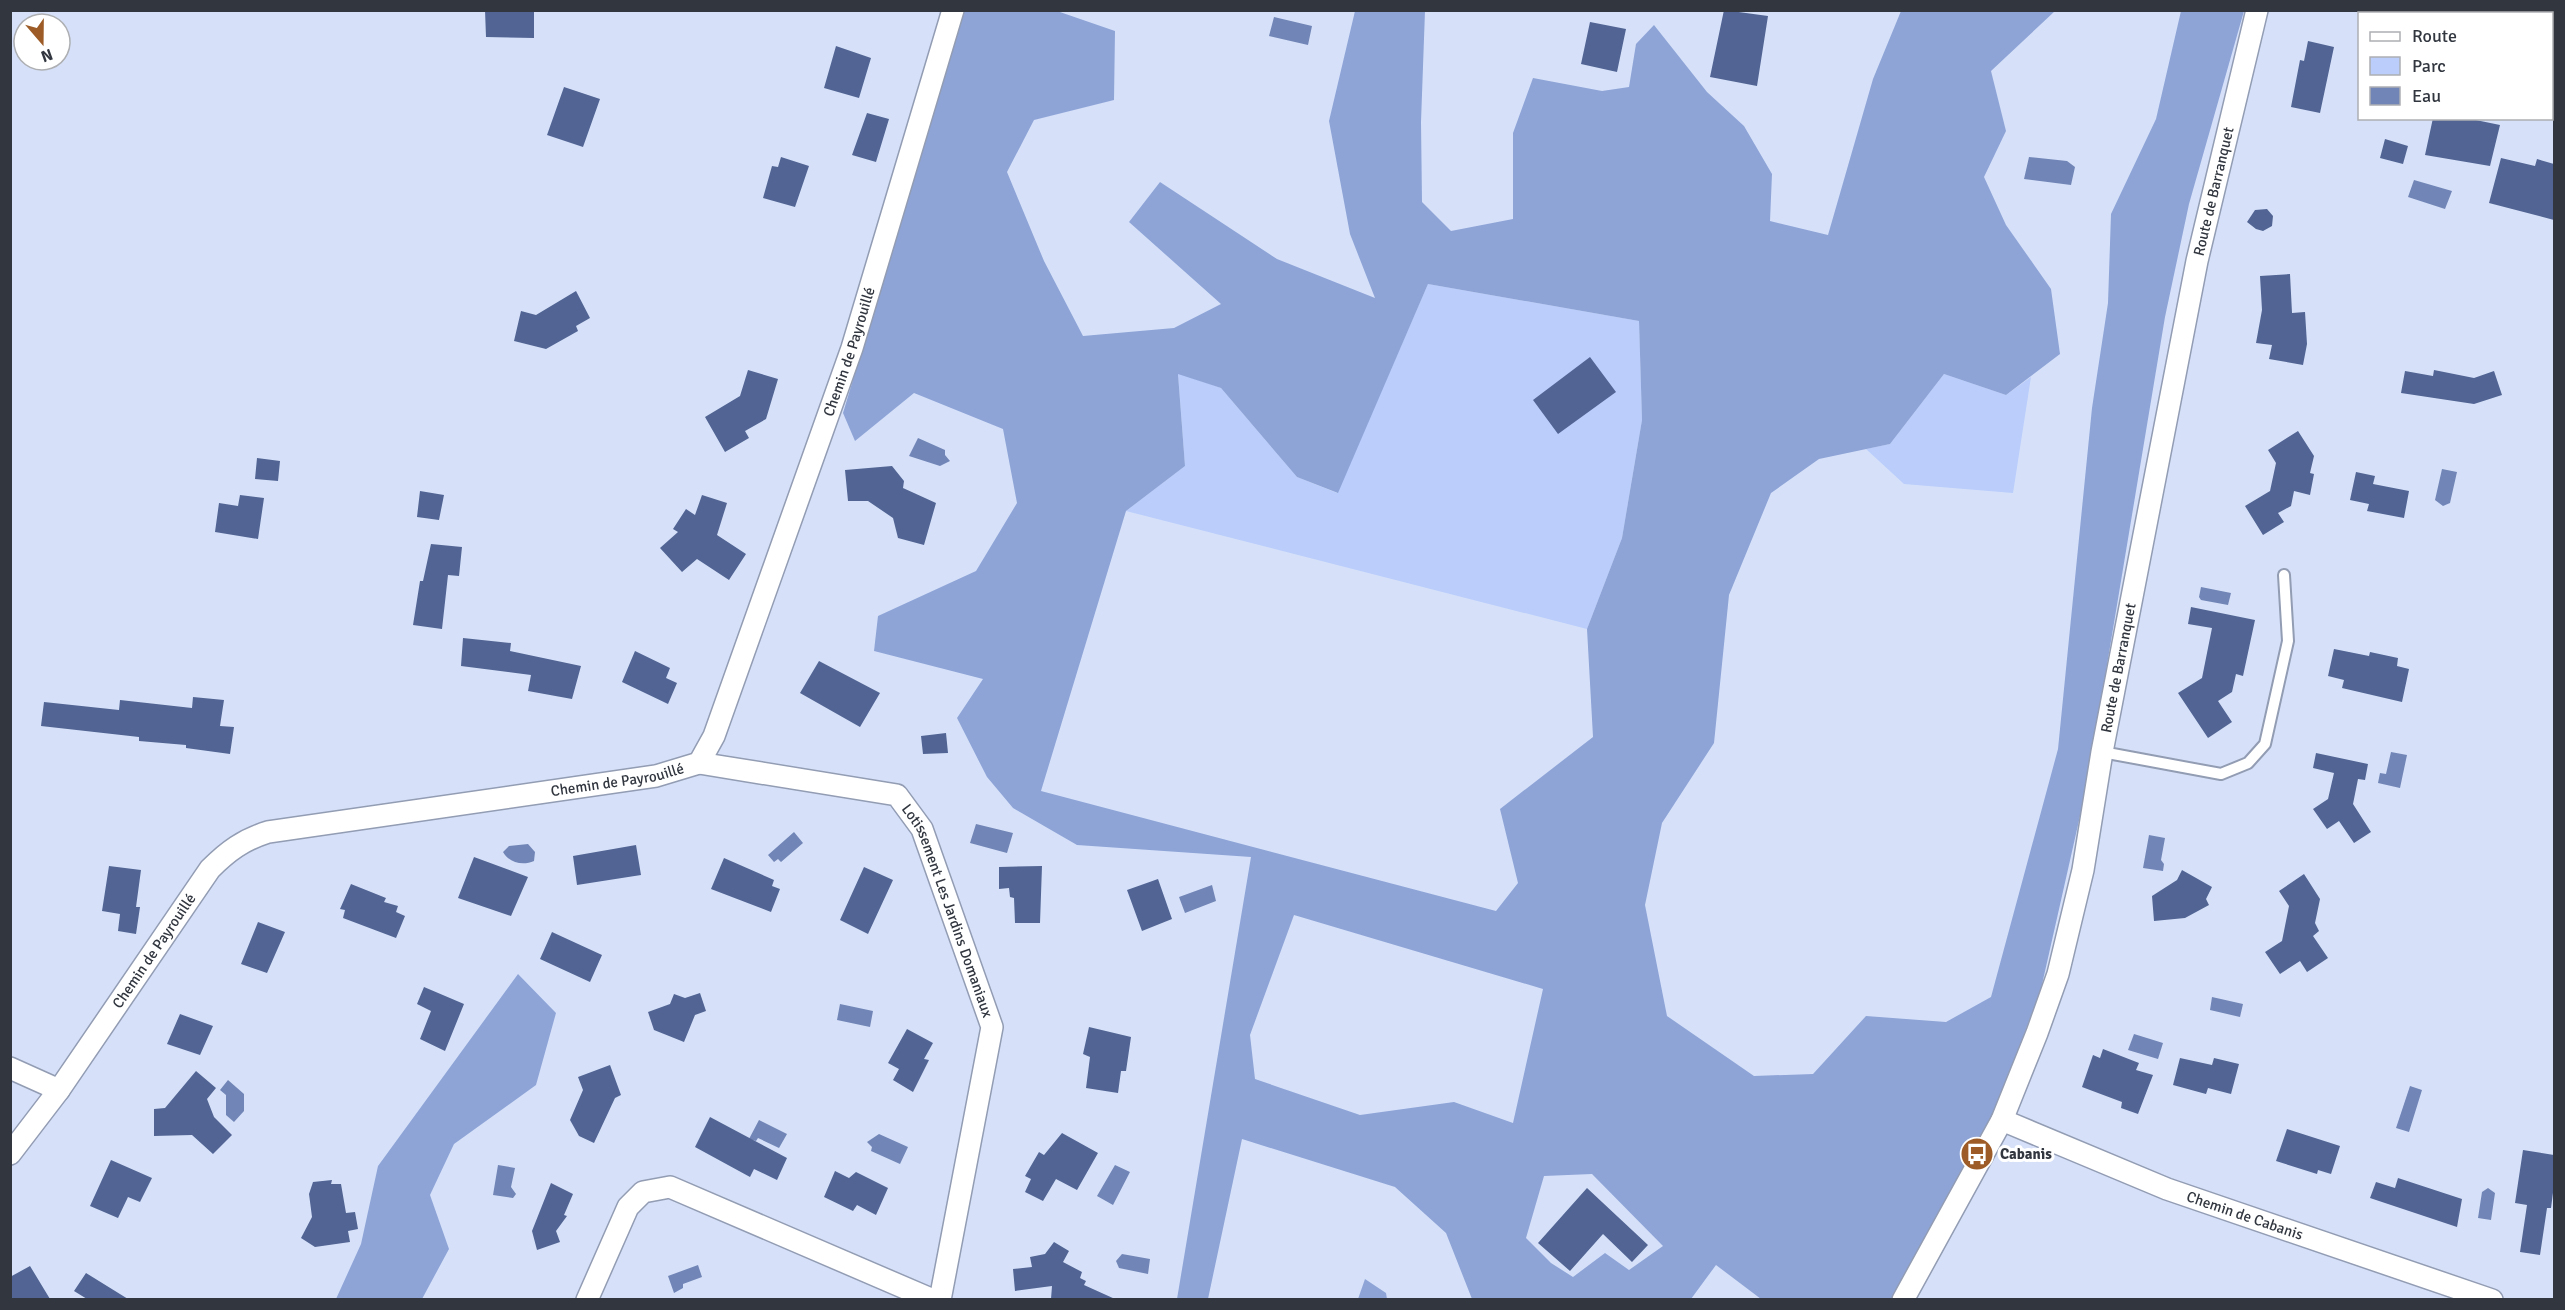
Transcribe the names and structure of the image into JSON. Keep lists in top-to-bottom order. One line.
{"streets":{"street":["Route de Barranquet","Chemin de Payrouillé","Lotissement Les Jardins Domaniaux","Chemin de Cabanis"]},"crossings":[["Route de Barranquet","Chemin de Cabanis"],["Chemin de Payrouillé","Lotissement Les Jardins Domaniaux"]],"places":{"bus stop":["Cabanis"]},"legend":["Route","Parc","Eau"],"north":"bottom"}
